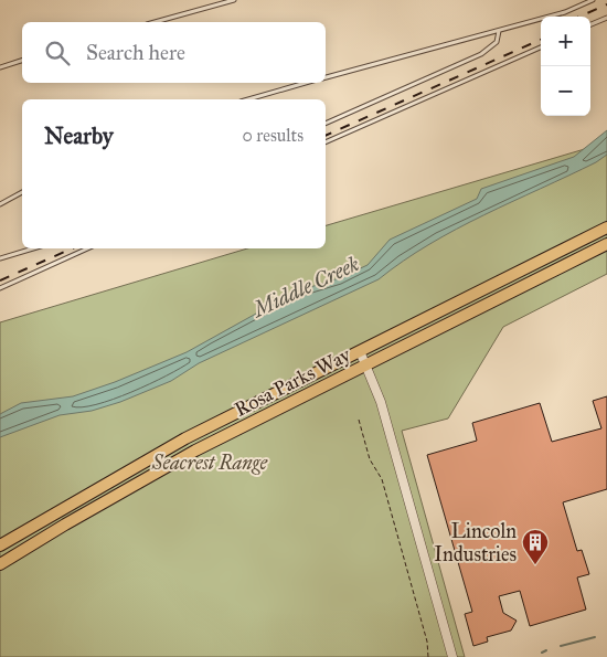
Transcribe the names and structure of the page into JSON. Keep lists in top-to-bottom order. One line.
{"streets":{"highway":["Rosa Parks Way"]},"water":["Middle Creek"],"parks":["Seacrest Range"],"places":{"building":["Lincoln Industries"]},"page":{"map_buttons":["+","−"],"search":"Search here","heading":["Nearby","0 results"]}}
